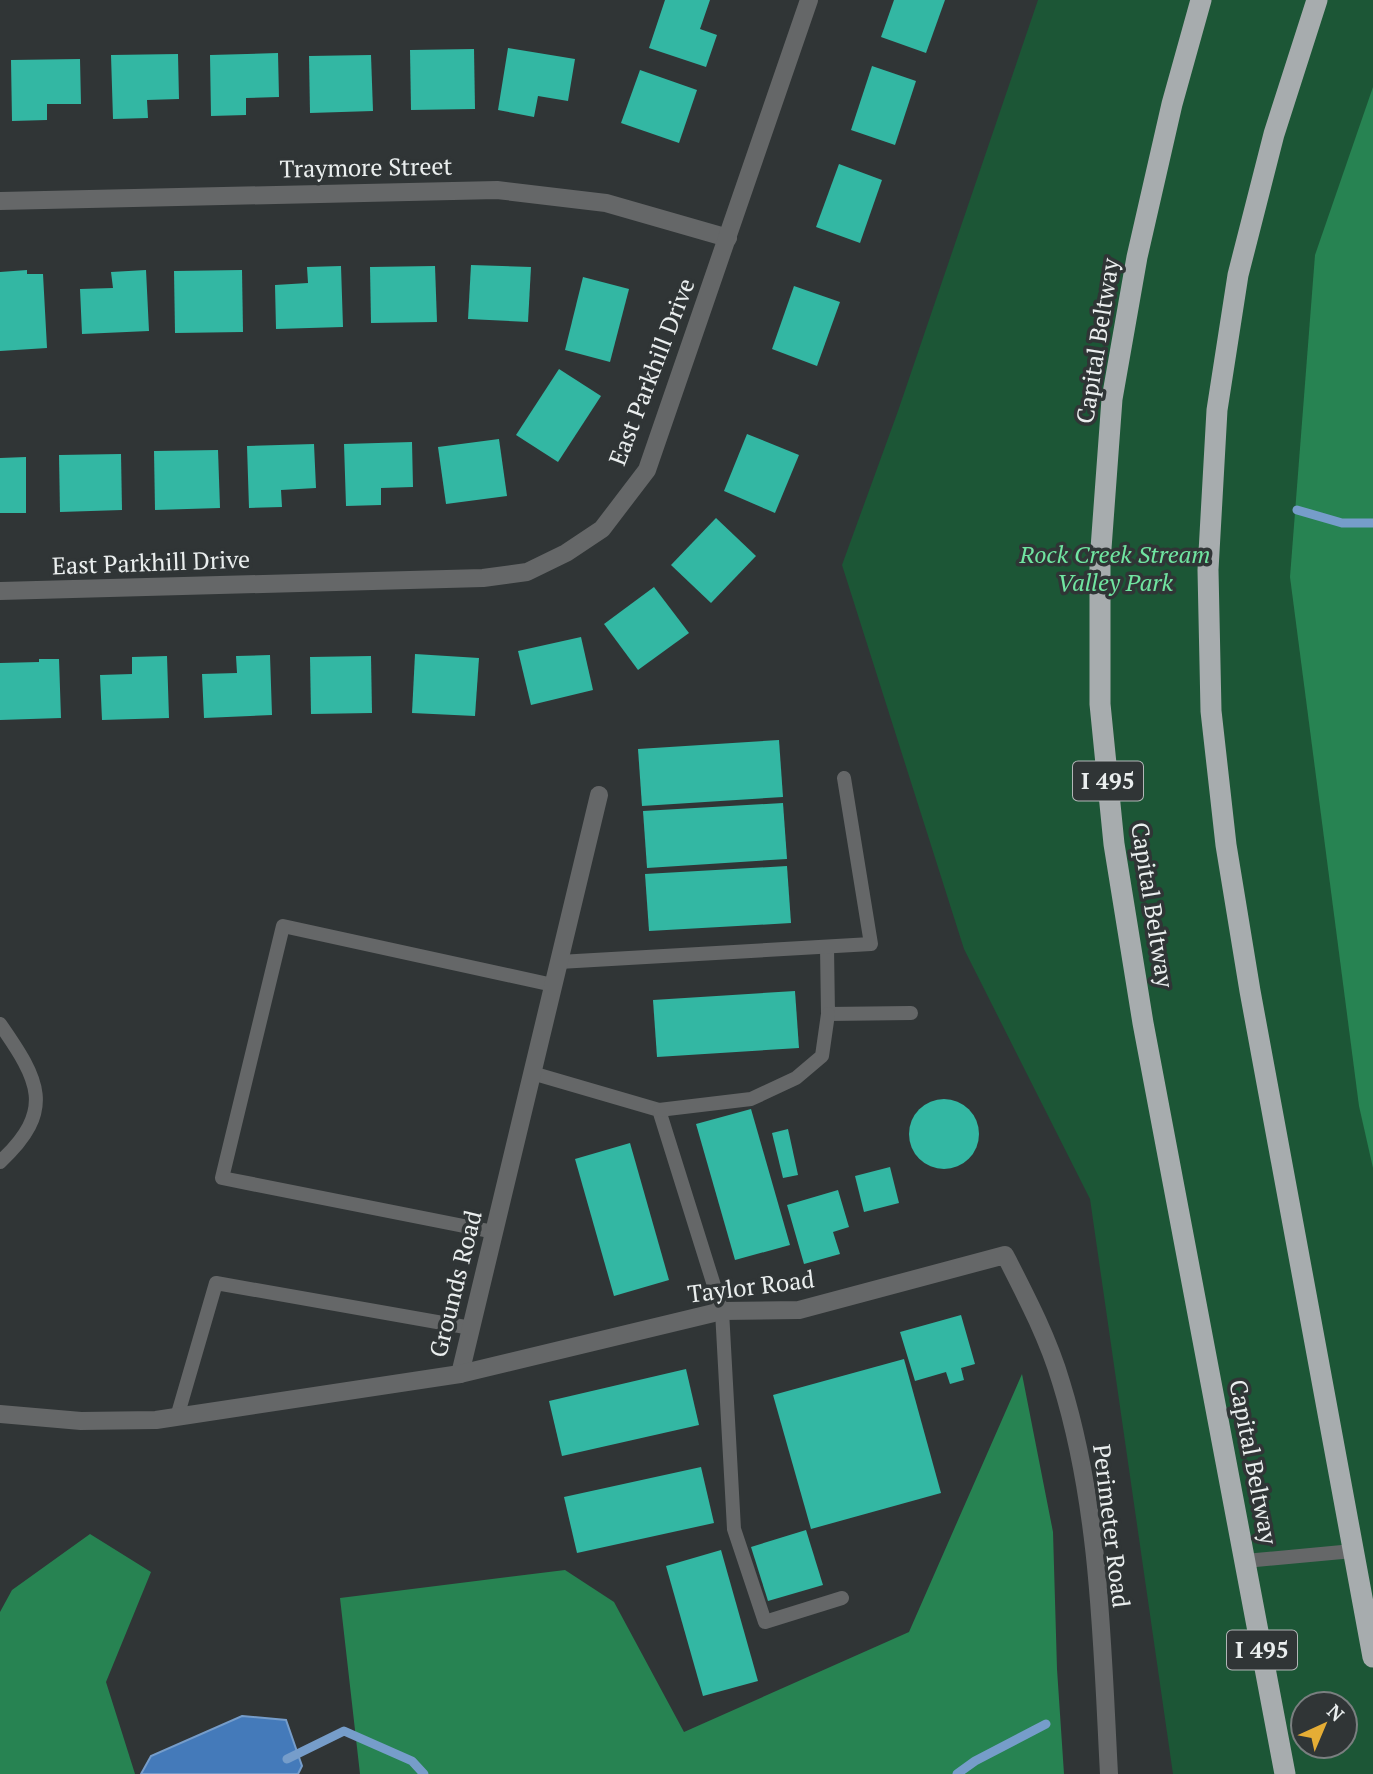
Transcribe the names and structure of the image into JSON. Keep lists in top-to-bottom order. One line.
{"streets":{"highway":["Capital Beltway","I 495"],"street":["Traymore Street","East Parkhill Drive","Grounds Road","Taylor Road","Perimeter Road"]},"crossings":[["Traymore Street","East Parkhill Drive"],["Grounds Road","Taylor Road"],["Taylor Road","Perimeter Road"]],"parks":["Rock Creek Stream Valley Park"],"north":"top right"}
